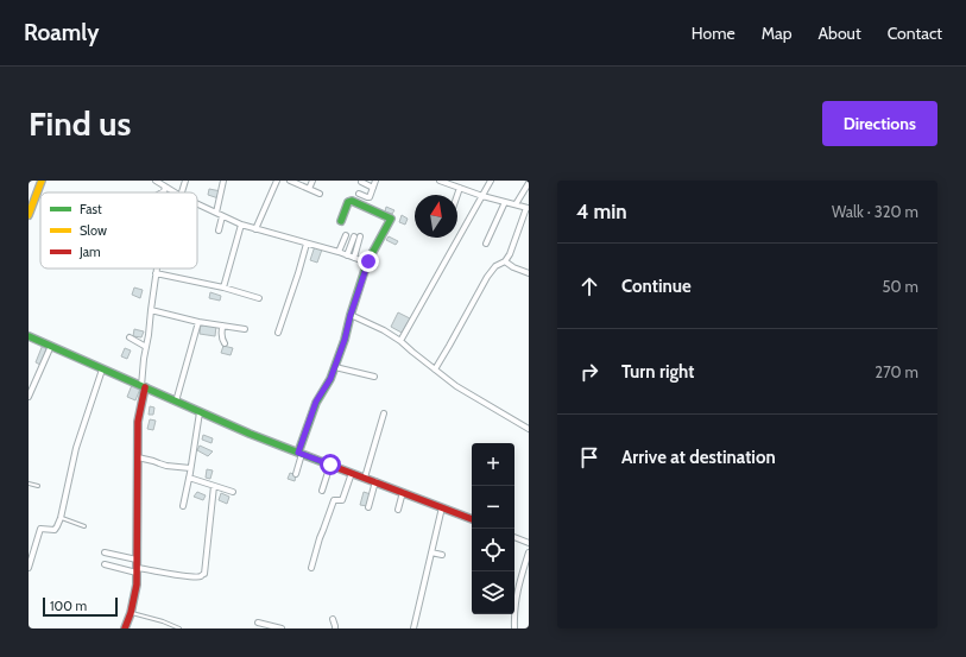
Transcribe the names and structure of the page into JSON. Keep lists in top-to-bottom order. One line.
{"legend":["Fast","Slow","Jam"],"scale_bar":"100 m","north":"top","page":{"header":"Roamly","nav":["Home","Map","About","Contact"],"buttons":"Directions","title":"Find us","heading":["4 min","Walk · 320 m"],"list":[["Continue","50 m"],["Turn right","270 m"],"Arrive at destination"],"map_buttons":["+","−"],"scale":"100 m"}}
